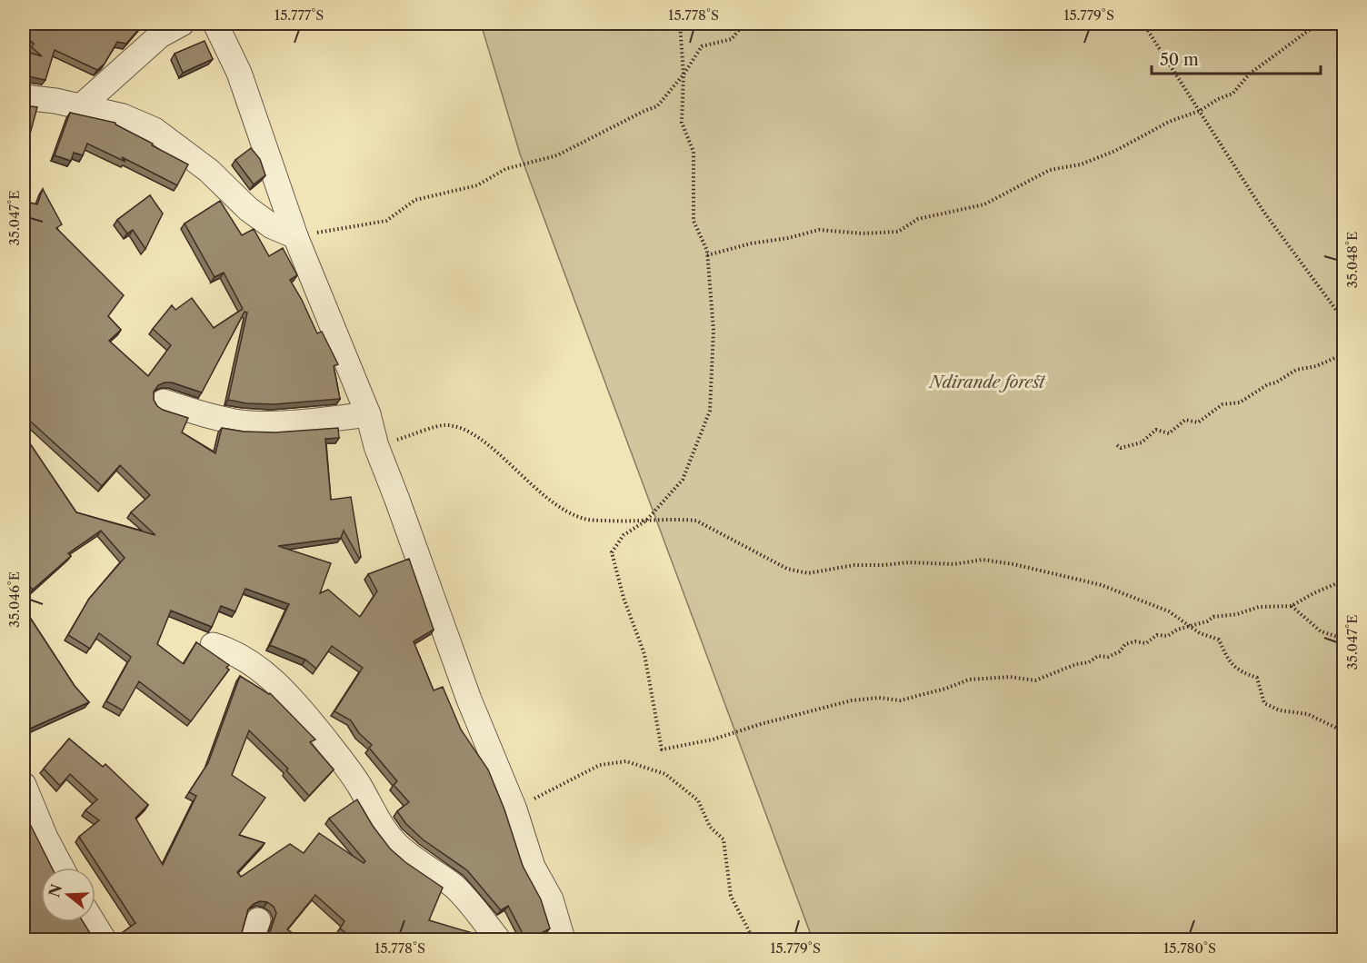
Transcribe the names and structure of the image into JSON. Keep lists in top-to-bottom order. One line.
{"parks":["Ndirande forest"],"scale_bar":"50 m","north":"left","coordinates":["15.777°S","15.778°S","15.779°S","35.047°E","35.048°E","35.046°E","15.780°S"]}
